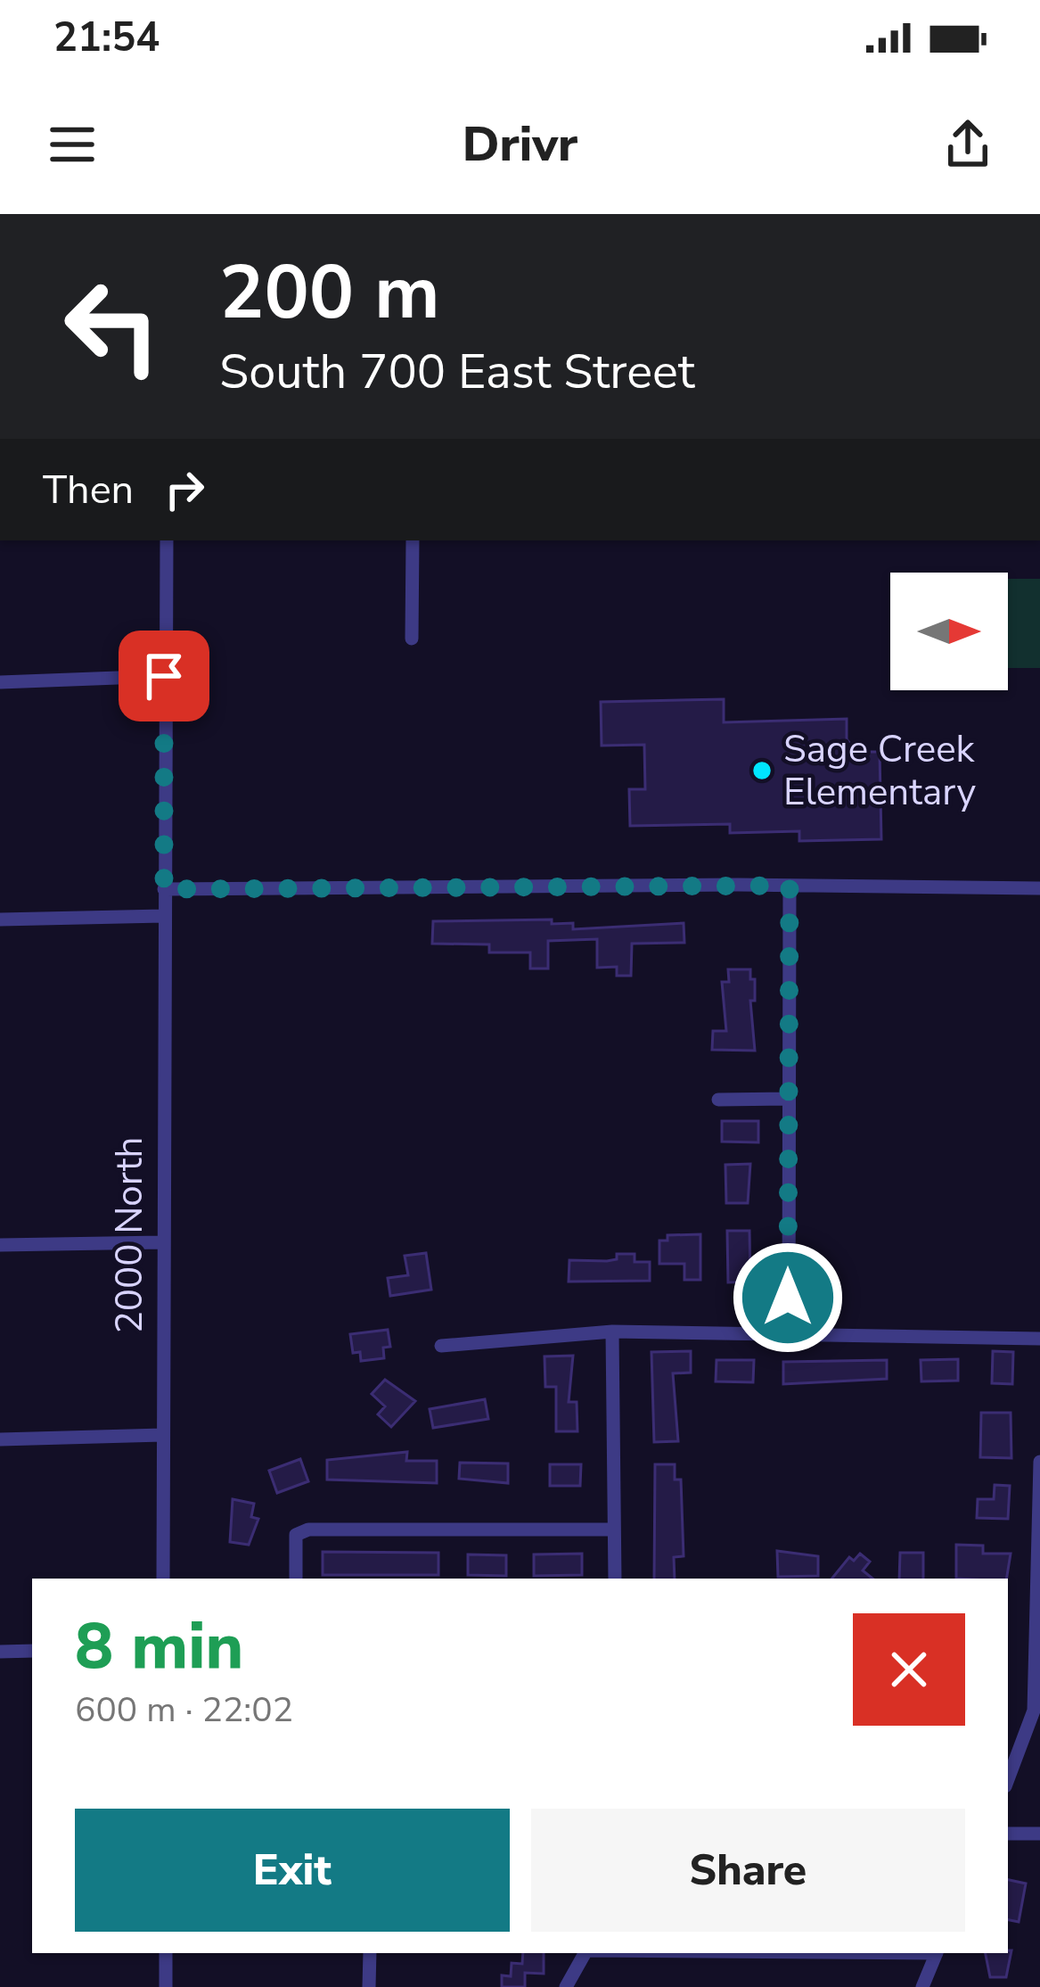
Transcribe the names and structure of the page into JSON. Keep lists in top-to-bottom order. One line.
{"streets":{"street":["2000 North"]},"places":["Sage Creek Elementary"],"north":"right","page":{"status":"21:54","header":"Drivr","turn":["200 m","South 700 East Street"],"then":"Then","heading":["8 min","600 m · 22:02"],"buttons":["Exit","Share"]}}
